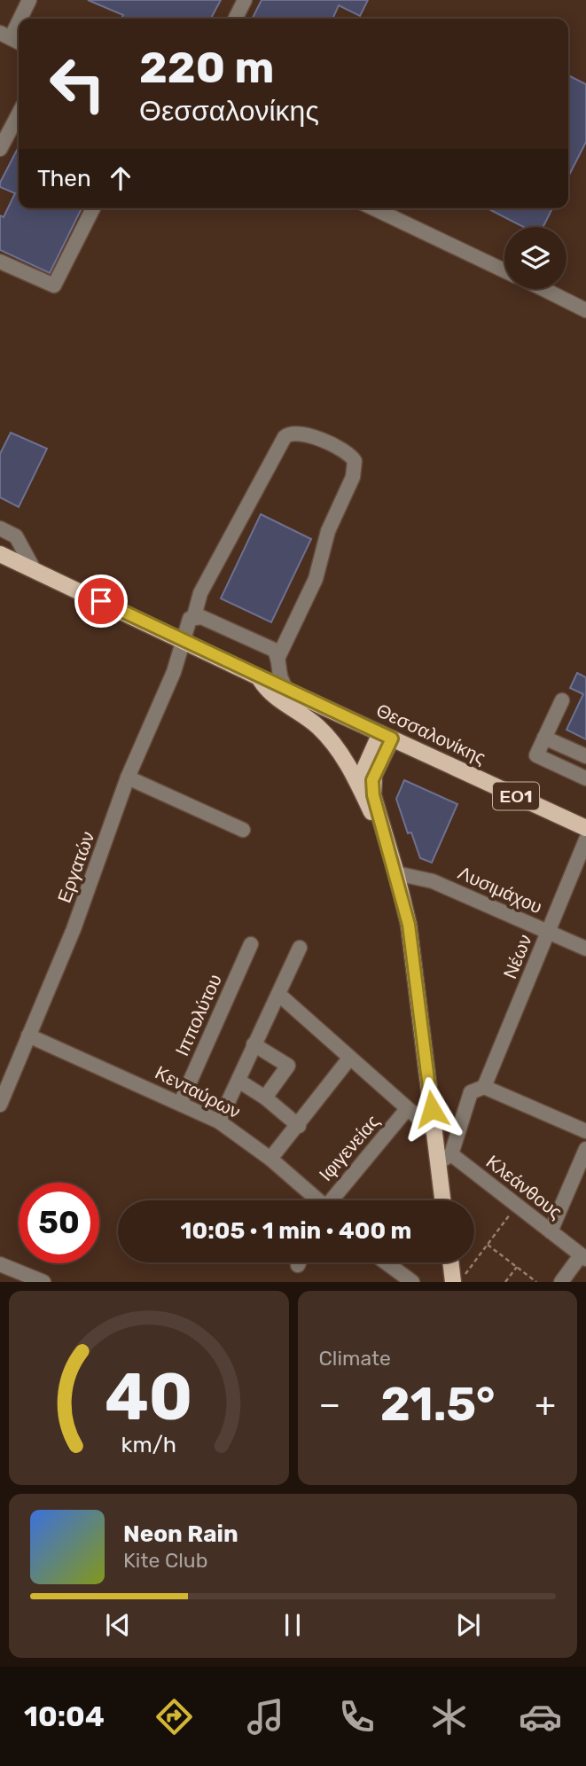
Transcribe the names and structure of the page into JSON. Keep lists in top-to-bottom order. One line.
{"streets":{"main road":["Θεσσαλονίκης","ΕΟ1"],"street":["Εργατών","Λυσιμάχου","Νέων","Ιππολύτου","Κενταύρων","Ιφιγενείας","Κλεάνθους"]},"crossings":[["Θεσσαλονίκης","ΕΟ1"],["ΕΟ1","Εργατών"],["Εργατών","Κενταύρων"],["Λυσιμάχου","Νέων"],["Νέων","Κλεάνθους"],["Ιππολύτου","Κενταύρων"]],"page":{"turn":["220 m","Θεσσαλονίκης"],"then":"Then","limit":"50","trip":"10:05 · 1 min · 400 m","tile":"Climate","heat":["−","21.5°","+"],"song":["Neon Rain","Kite Club"],"tabs":"10:04","gauge":["40","km/h"]}}
